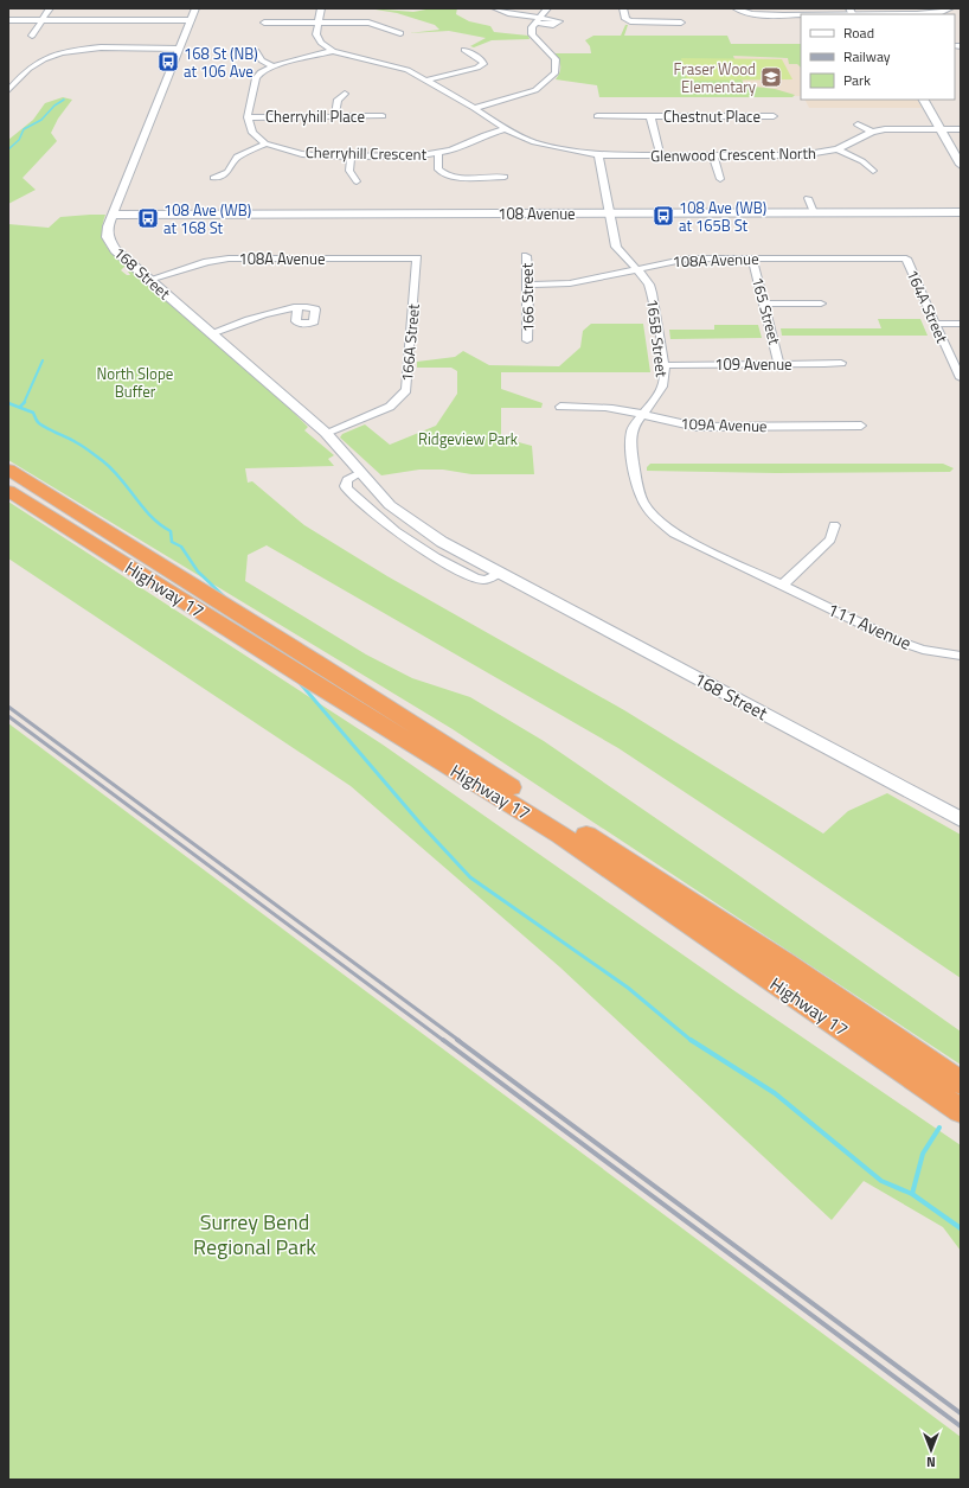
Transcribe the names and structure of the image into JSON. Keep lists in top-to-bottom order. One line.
{"streets":{"highway":["Highway 17"],"street":["Cherryhill Place","Chestnut Place","Cherryhill Crescent","Glenwood Crescent North","108 Avenue","108A Avenue","168 Street","166 Street","164A Street","165 Street","165B Street","166A Street","109 Avenue","109A Avenue","111 Avenue"]},"crossings":[["Chestnut Place","Glenwood Crescent North"],["Cherryhill Crescent","Glenwood Crescent North"],["Glenwood Crescent North","165B Street"],["108 Avenue","168 Street"],["108 Avenue","165B Street"],["108A Avenue","168 Street"],["108A Avenue","166 Street"],["108A Avenue","164A Street"],["108A Avenue","165 Street"],["108A Avenue","165B Street"],["108A Avenue","166A Street"],["168 Street","166A Street"],["165 Street","109 Avenue"],["165B Street","109 Avenue"],["165B Street","109A Avenue"],["165B Street","111 Avenue"]],"parks":["North Slope Buffer","Ridgeview Park","Surrey Bend Regional Park"],"places":{"bus stop":["168 St (NB) at 106 Ave","108 Ave (WB) at 165B St","108 Ave (WB) at 168 St"],"school or university":["Fraser Wood Elementary"]},"legend":["Road","Railway","Park"],"north":"bottom"}
